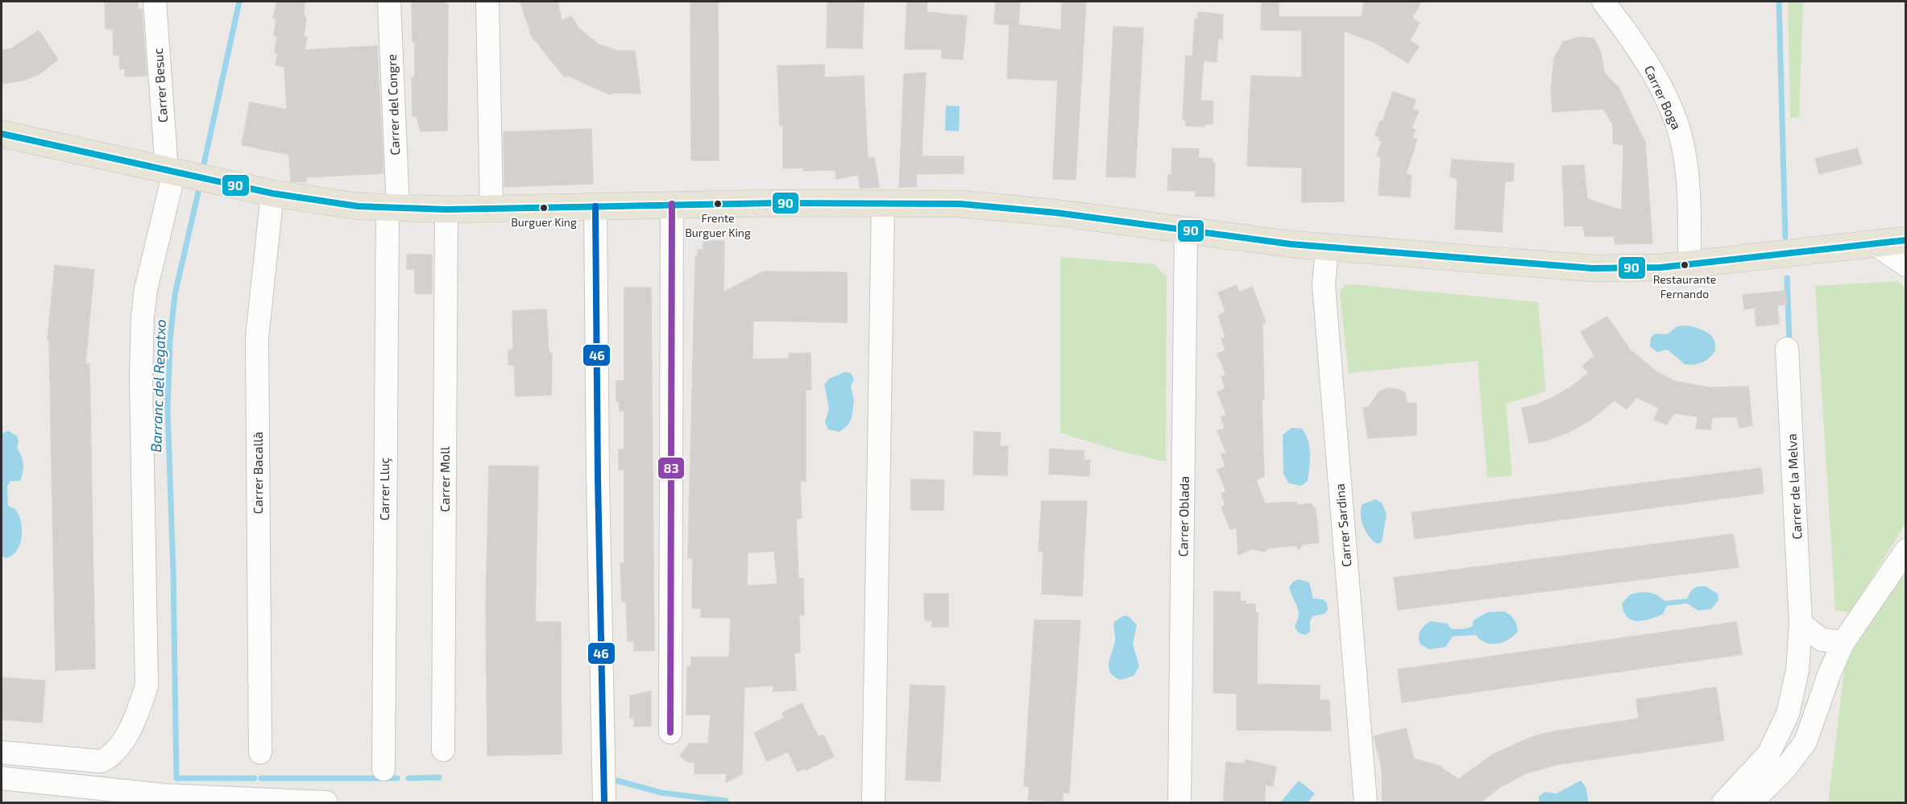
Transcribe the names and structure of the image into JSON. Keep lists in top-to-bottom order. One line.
{"streets":{"street":["Carrer Besuc","Carrer Boga","Carrer del Congre","Carrer Bacallà","Carrer Moll","Carrer de la Melva","Carrer Lluç","Carrer Oblada","Carrer Sardina"]},"crossings":[["Carrer del Congre","Carrer Lluç"]],"water":["Barranc del Regatxo"],"places":["Frente Burguer King","Burguer King","Restaurante Fernando"],"lines":["transit line 90","transit line 83","transit line 46"]}
